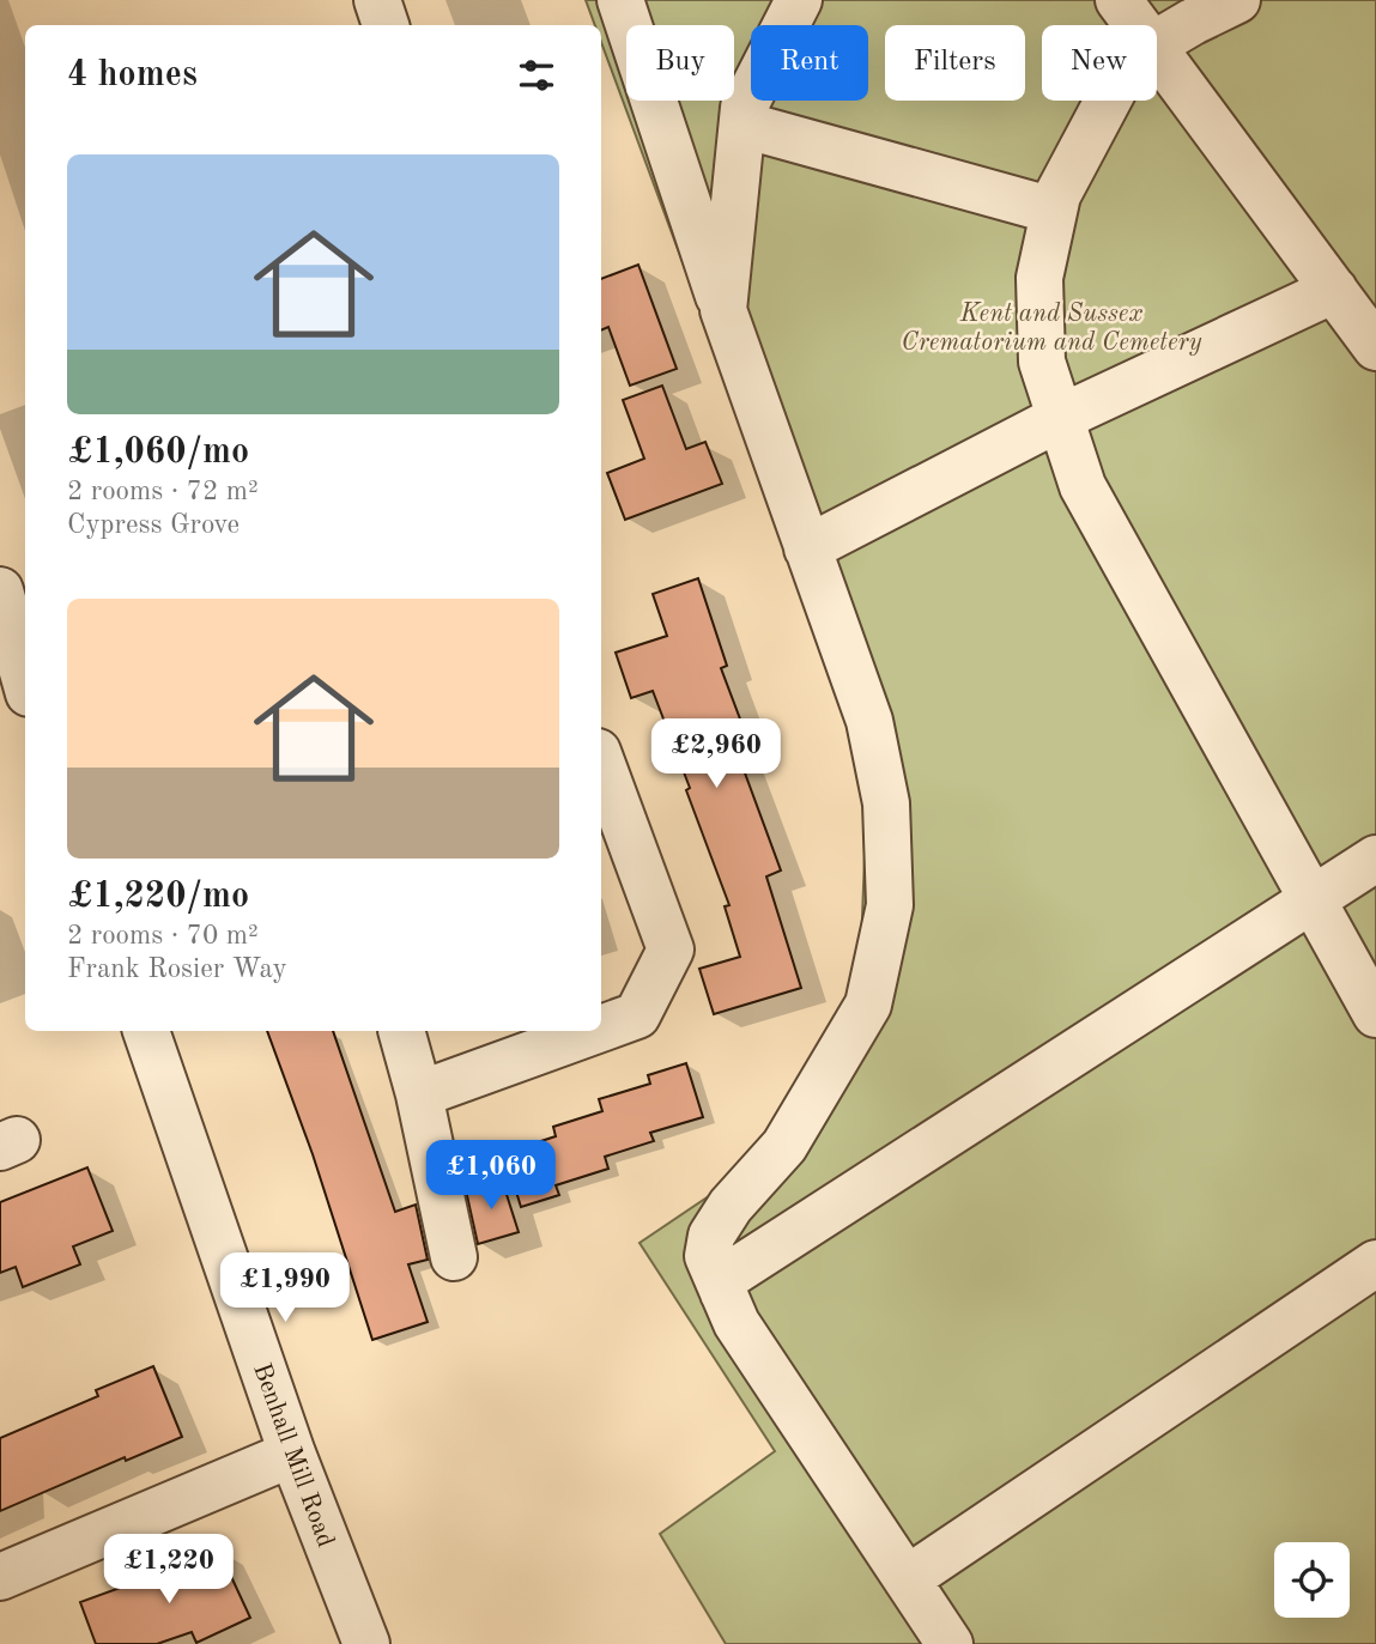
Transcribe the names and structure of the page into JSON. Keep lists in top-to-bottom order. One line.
{"streets":{"street":["Benhall Mill Road"]},"parks":["Kent and Sussex Crematorium and Cemetery"],"page":{"chip":["Buy","Rent","Filters","New"],"heading":"4 homes","list":[{"name":"£1,060/mo","note":"2 rooms · 72 m² · Cypress Grove"},{"name":"£1,220/mo","note":"2 rooms · 70 m² · Frank Rosier Way"}],"price":["£2,960","£1,060","£1,990","£1,220"]}}
